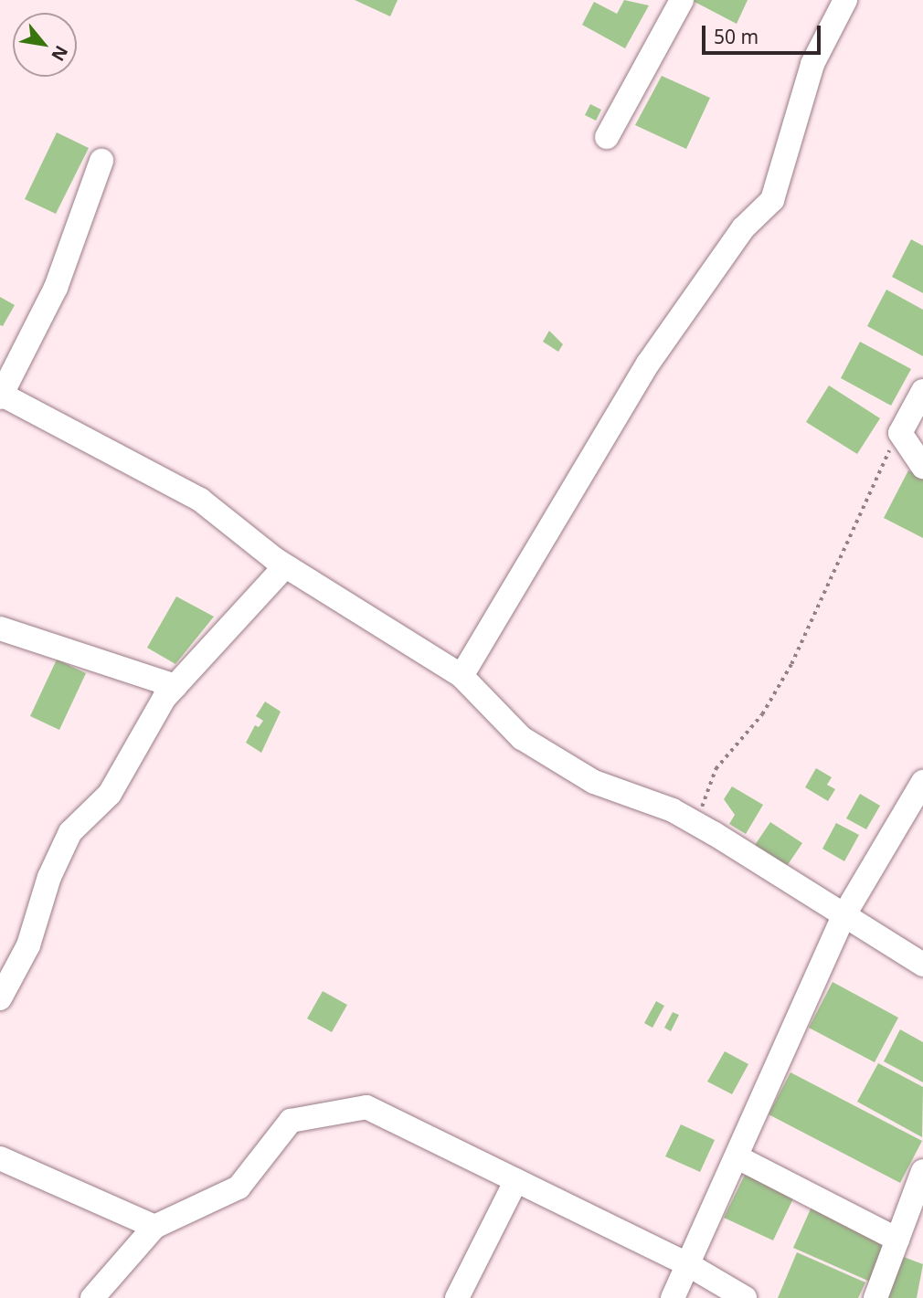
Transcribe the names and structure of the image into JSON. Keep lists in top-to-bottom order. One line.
{"scale_bar":"50 m","north":"bottom right"}
